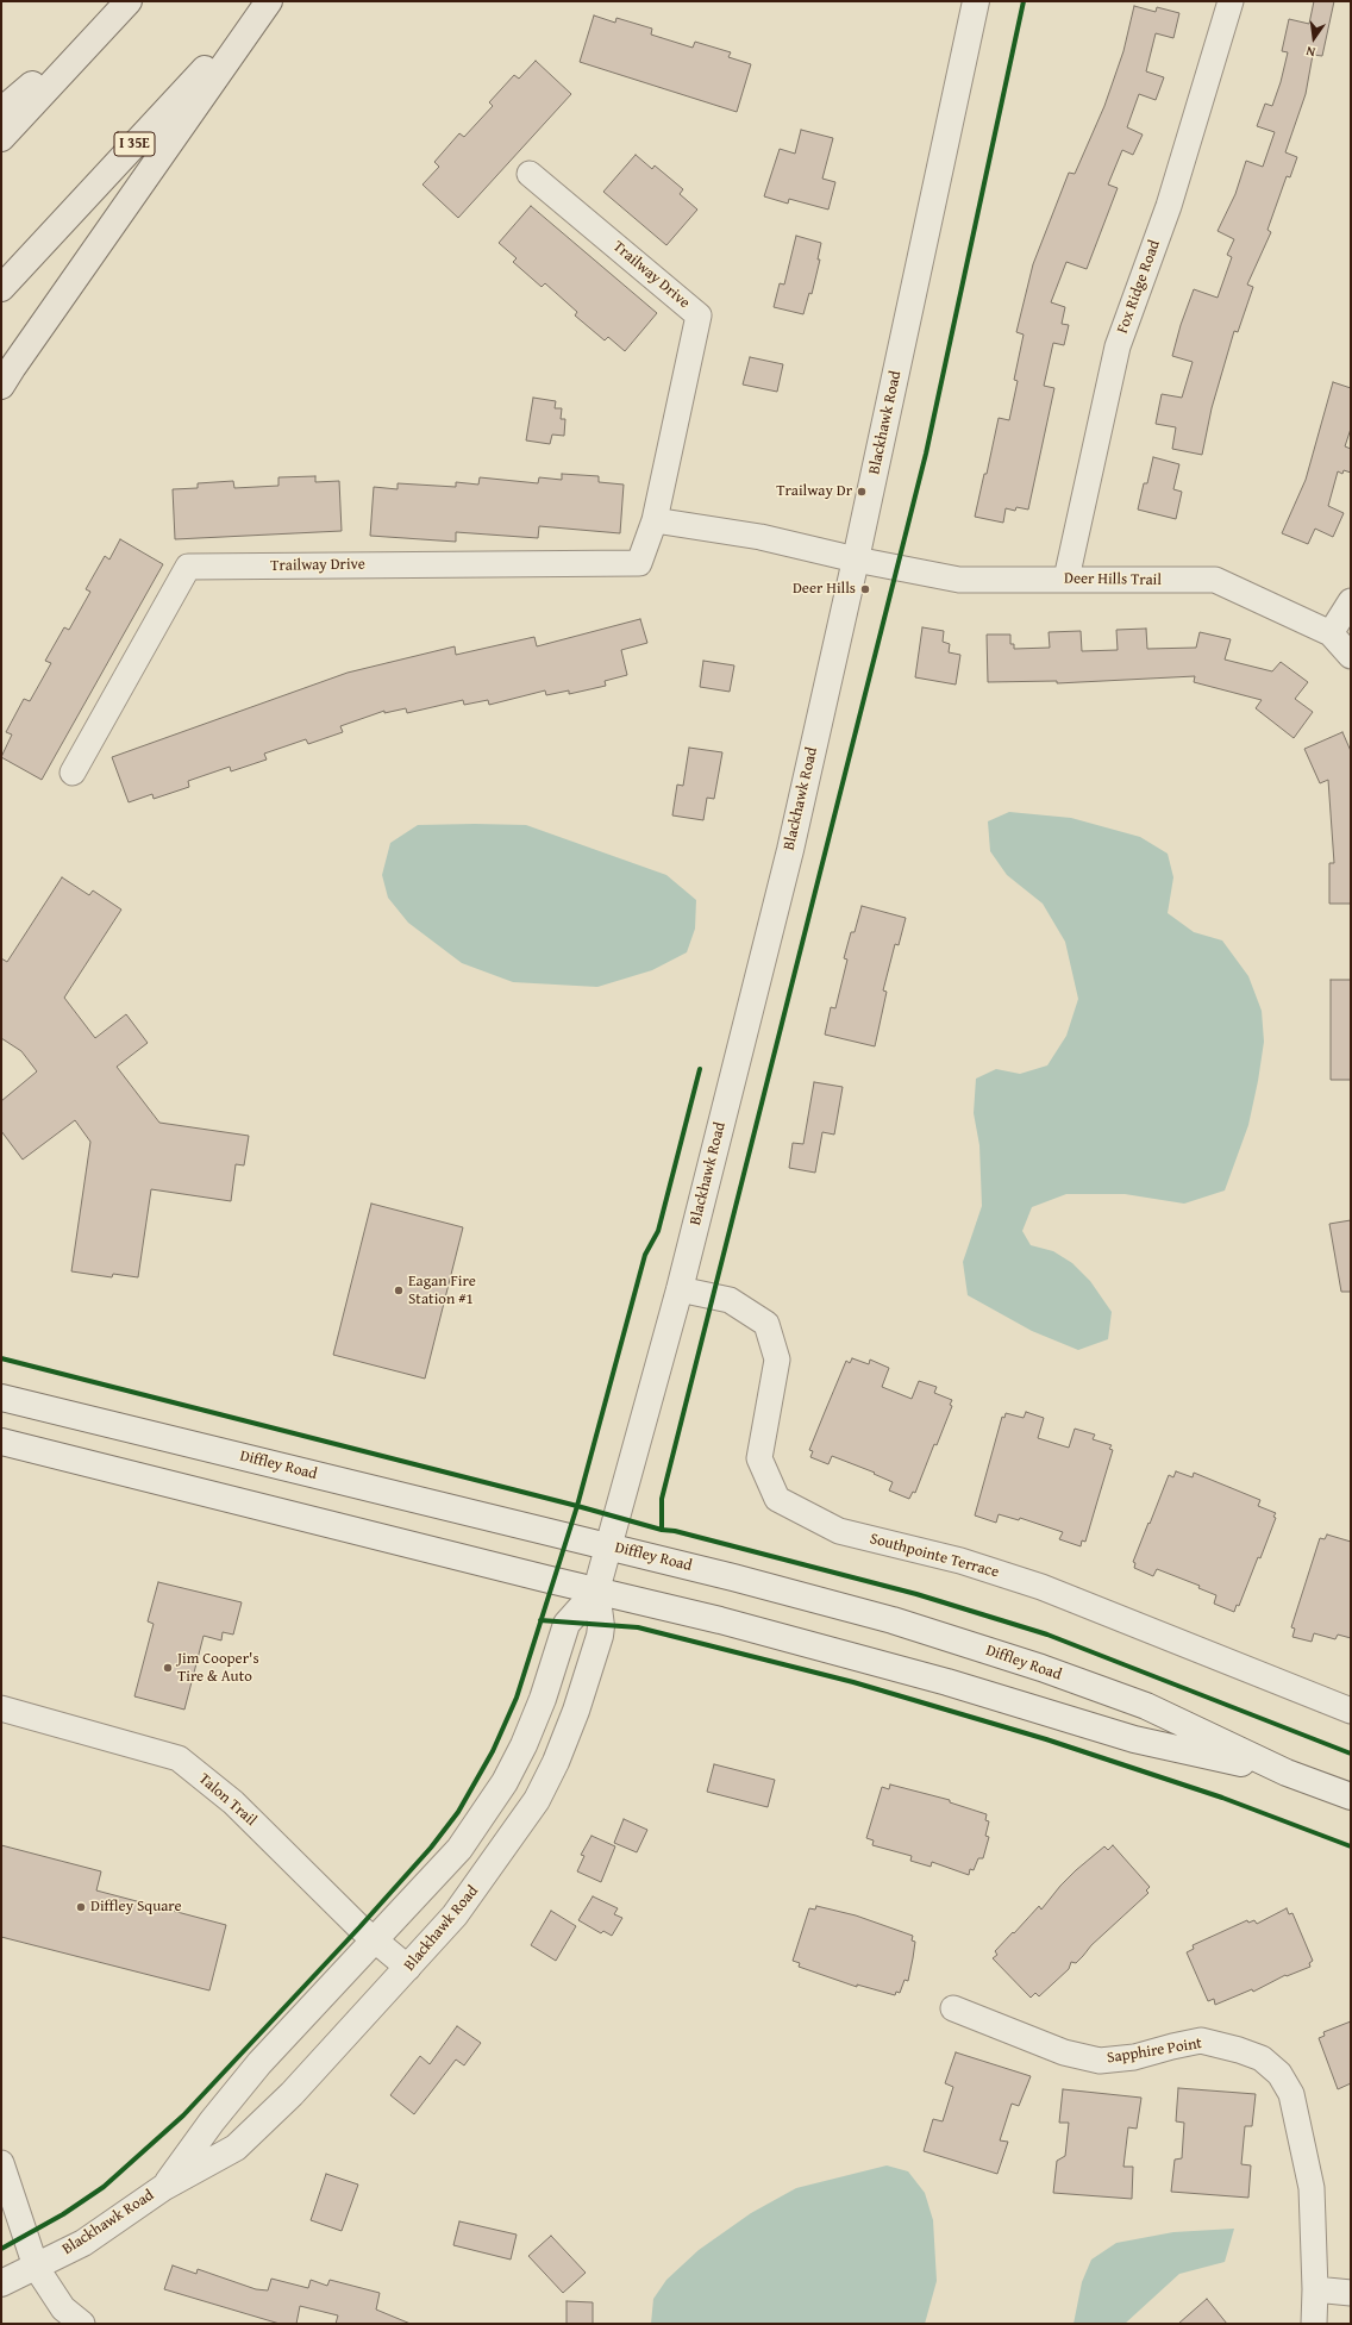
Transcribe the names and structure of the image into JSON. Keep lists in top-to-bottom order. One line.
{"streets":{"highway":["I 35E"],"street":["Trailway Drive","Fox Ridge Road","Blackhawk Road","Deer Hills Trail","Diffley Road","Southpointe Terrace","Talon Trail","Sapphire Point"]},"crossings":[["Fox Ridge Road","Deer Hills Trail"],["Blackhawk Road","Deer Hills Trail"],["Blackhawk Road","Diffley Road"],["Blackhawk Road","Southpointe Terrace"],["Blackhawk Road","Talon Trail"]],"places":["Trailway Dr","Deer Hills","Eagan Fire Station #1","Jim Cooper's Tire & Auto","Diffley Square"],"north":"bottom"}
